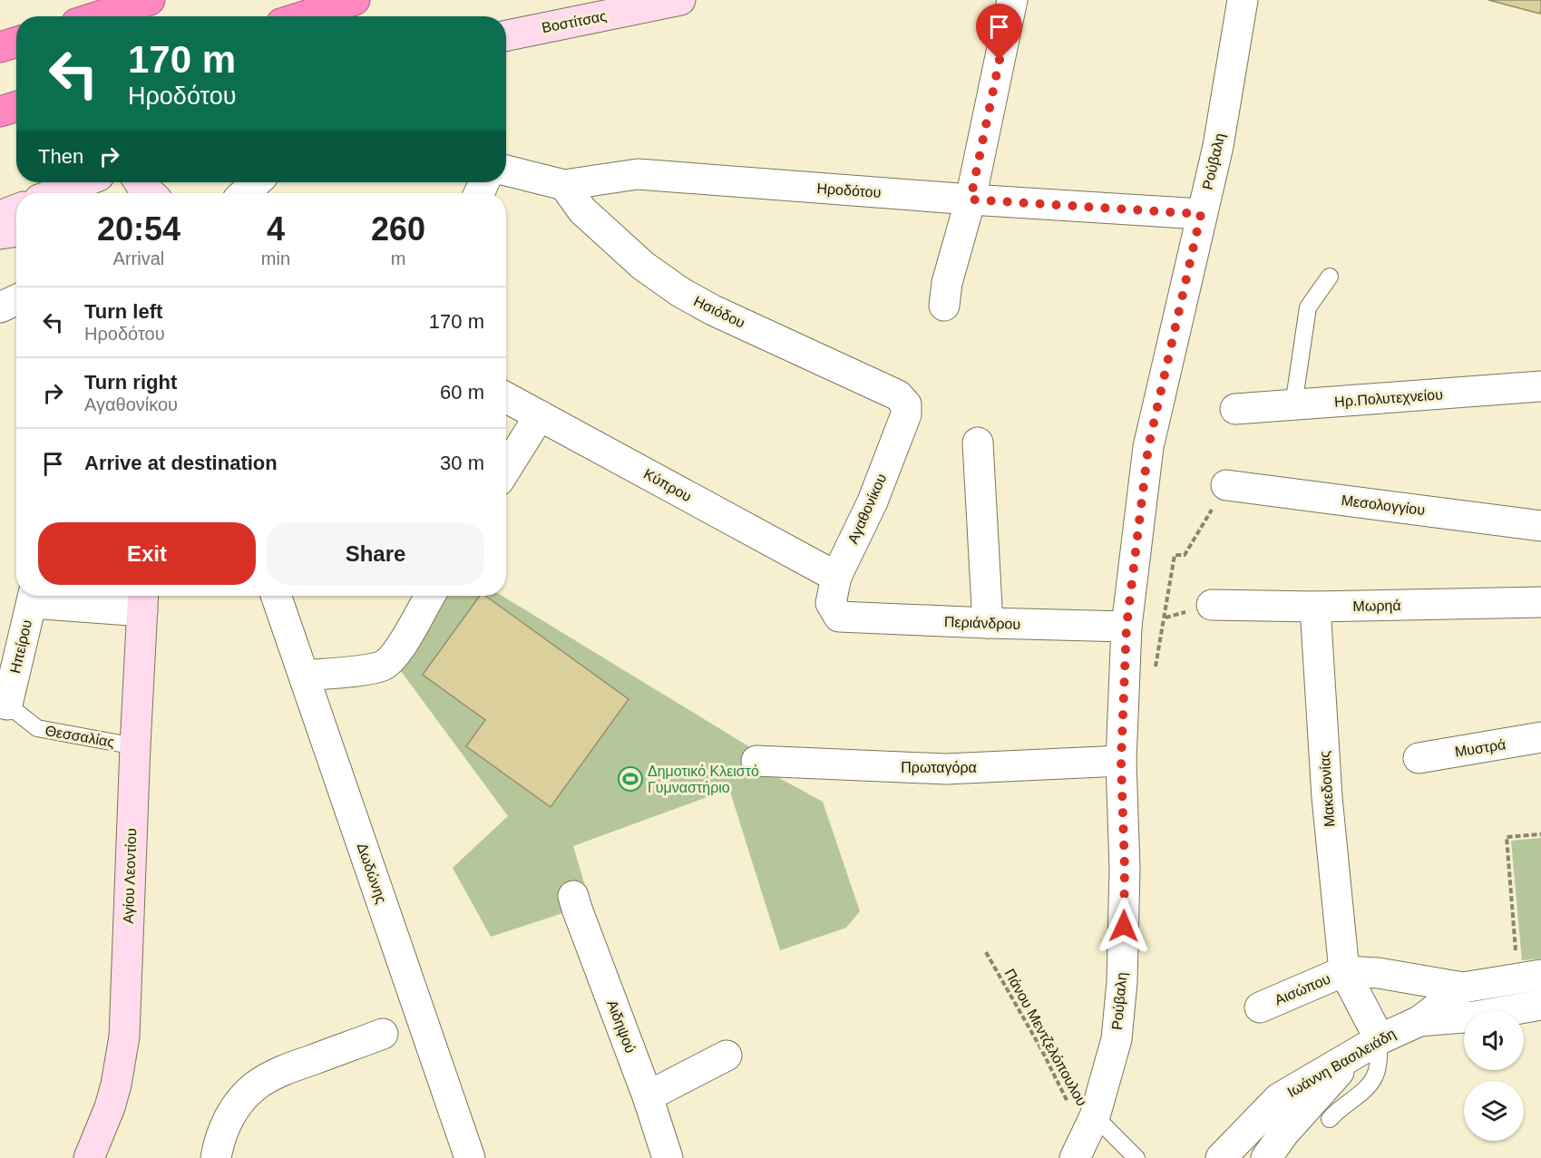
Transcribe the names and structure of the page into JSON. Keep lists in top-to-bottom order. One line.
{"streets":{"street":["Βοστίτσας","Ρούβαλη","Ηροδότου","Ησιόδου","Ηρ.Πολυτεχνείου","Κύπρου","Μεσολογγίου","Αγαθονίκου","Μωρηά","Περιάνδρου","Ηπείρου","Μυστρά","Πρωταγόρα","Μακεδονίας","Δωδώνης","Αγίου Λεοντίου","Αισώπου","Αιδηψού","Ιωάννη Βασιλειάδη"],"lane":["Θεσσαλίας"],"path":["Πάνου Μεντζελόπουλου"]},"crossings":[["Ρούβαλη","Ηροδότου"],["Ρούβαλη","Περιάνδρου"],["Ρούβαλη","Πρωταγόρα"],["Ρούβαλη","Πάνου Μεντζελόπουλου"],["Ηροδότου","Ησιόδου"],["Ησιόδου","Αγαθονίκου"],["Κύπρου","Αγαθονίκου"],["Αγαθονίκου","Περιάνδρου"],["Μωρηά","Μακεδονίας"],["Ηπείρου","Θεσσαλίας"],["Θεσσαλίας","Αγίου Λεοντίου"],["Μακεδονίας","Αισώπου"],["Μακεδονίας","Ιωάννη Βασιλειάδη"]],"places":{"sports":["Δημοτικό Κλειστό Γυμναστήριο"]},"page":{"turn":["170 m","Ηροδότου"],"then":"Then","eta":["20:54","Arrival","4","min","260","m"],"list":[{"name":"Turn left","note":"Ηροδότου","value":"170 m"},{"name":"Turn right","note":"Αγαθονίκου","value":"60 m"},{"name":"Arrive at destination","value":"30 m"}],"buttons":["Exit","Share"]}}
